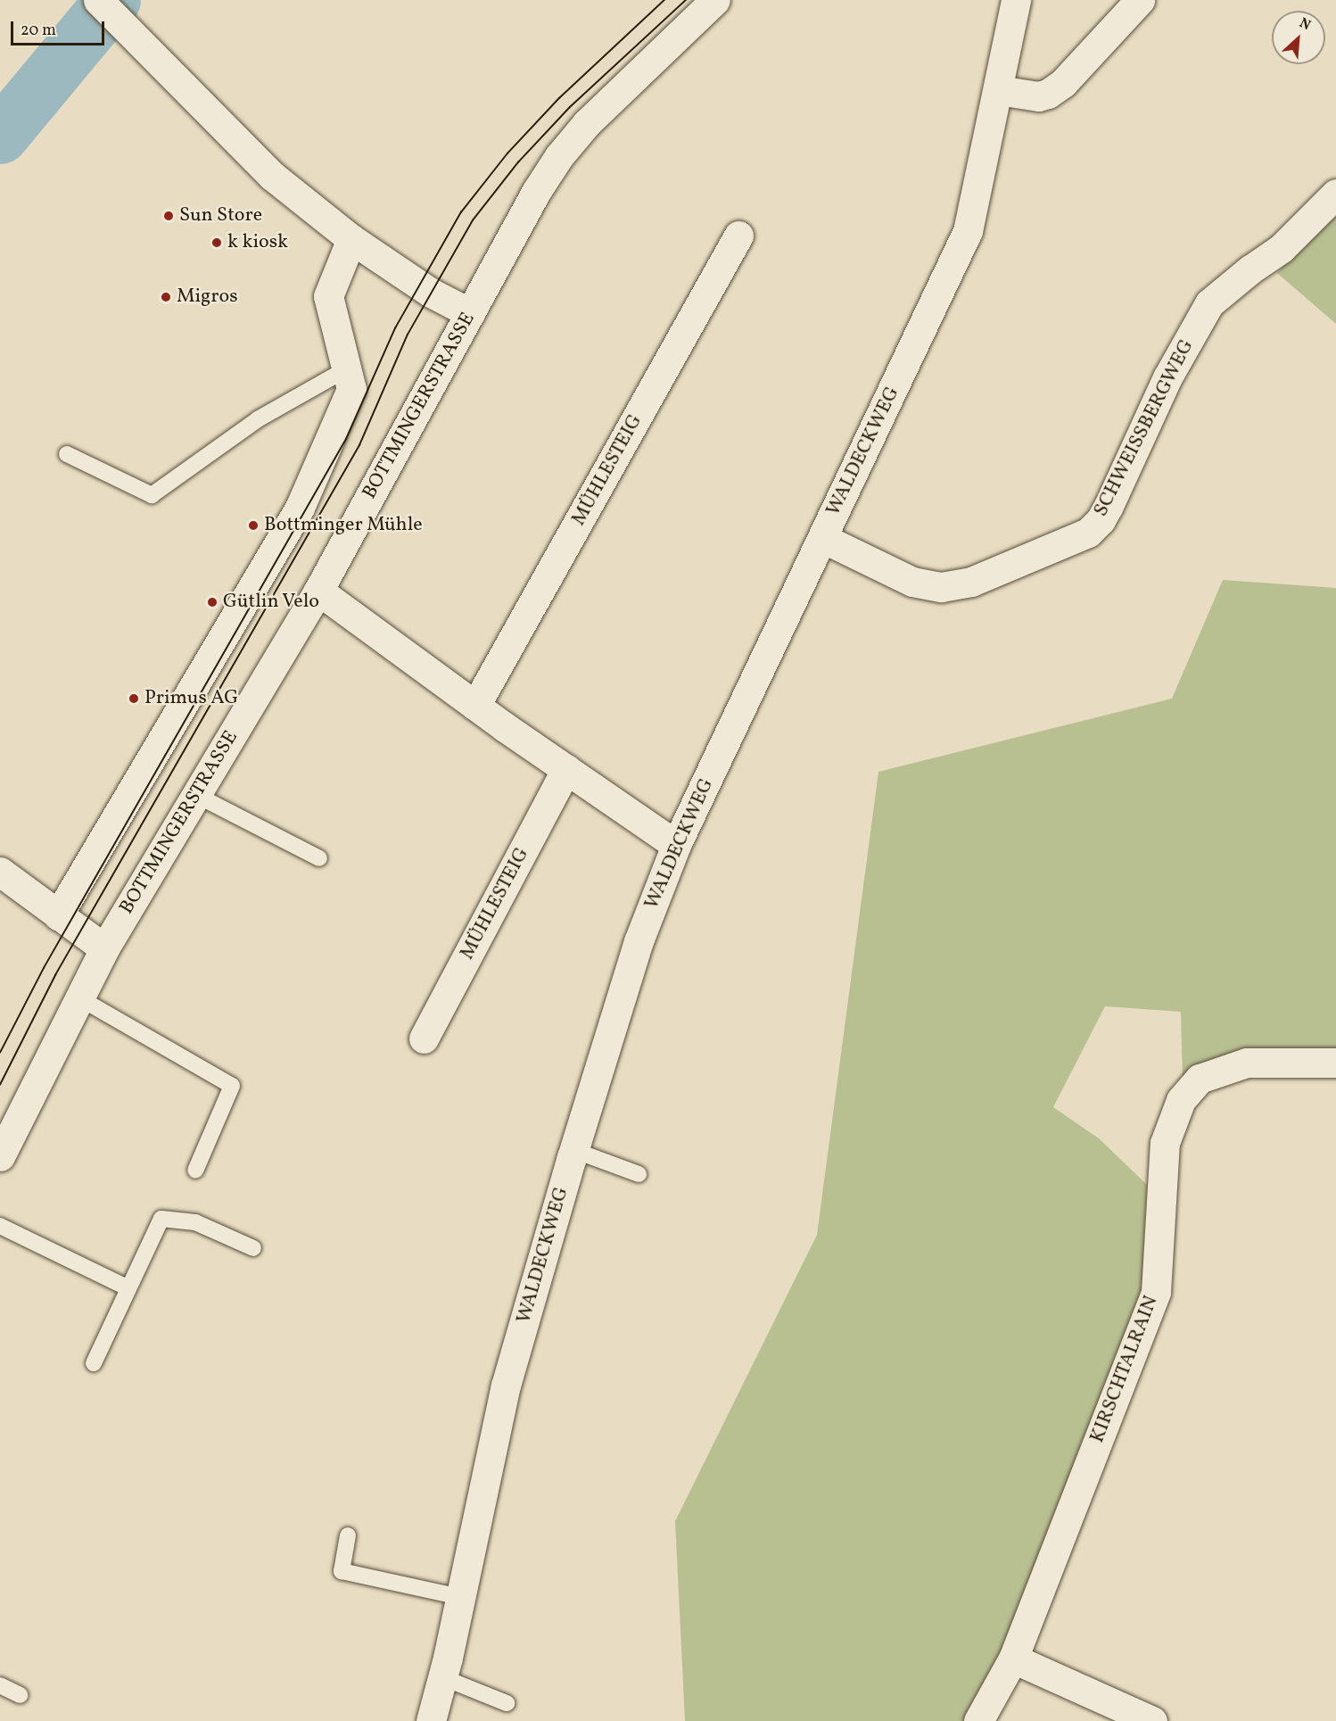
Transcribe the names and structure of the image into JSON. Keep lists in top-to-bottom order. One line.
{"streets":{"street":["BOTTMINGERSTRASSE","SCHWEISSBERGWEG","WALDECKWEG","MÜHLESTEIG","KIRSCHTALRAIN"]},"crossings":[["SCHWEISSBERGWEG","WALDECKWEG"]],"places":["Sun Store","k kiosk","Migros","Bottminger Mühle","Gütlin Velo","Primus AG"],"scale_bar":"20 m","north":"top right"}
